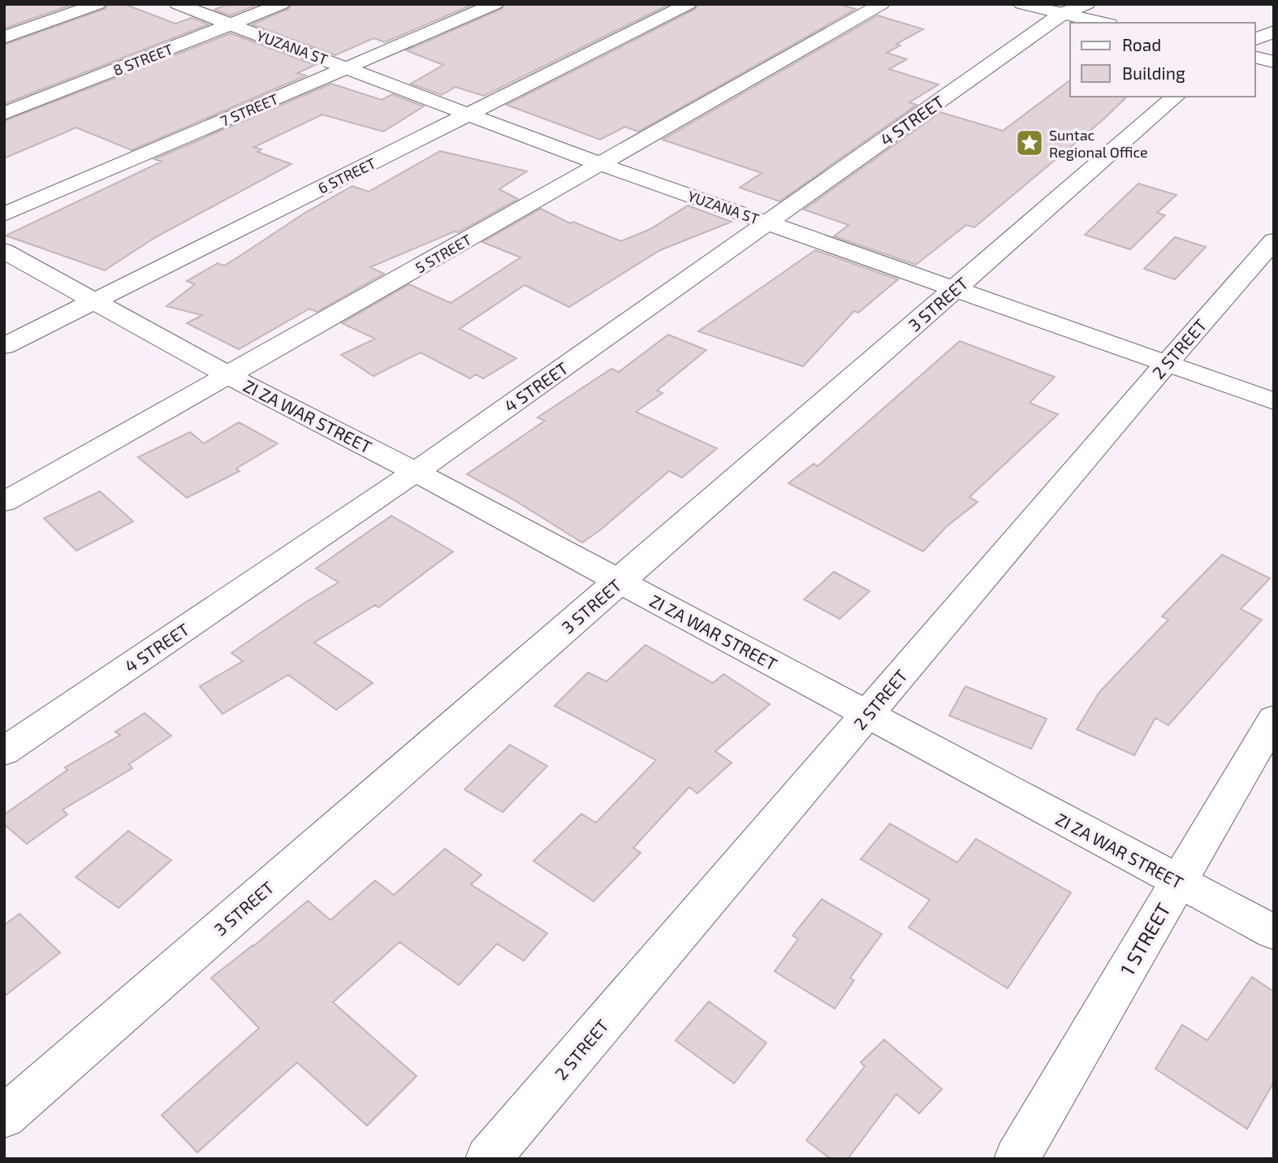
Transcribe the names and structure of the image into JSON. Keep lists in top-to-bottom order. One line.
{"streets":{"street":["YUZANA ST","8 STREET","7 STREET","4 STREET","6 STREET","5 STREET","3 STREET","2 STREET","ZI ZA WAR STREET","1 STREET"]},"crossings":[["YUZANA ST","8 STREET"],["YUZANA ST","7 STREET"],["YUZANA ST","4 STREET"],["YUZANA ST","6 STREET"],["YUZANA ST","5 STREET"],["YUZANA ST","3 STREET"],["YUZANA ST","2 STREET"],["4 STREET","ZI ZA WAR STREET"],["6 STREET","ZI ZA WAR STREET"],["5 STREET","ZI ZA WAR STREET"],["3 STREET","ZI ZA WAR STREET"],["2 STREET","ZI ZA WAR STREET"],["ZI ZA WAR STREET","1 STREET"]],"places":{"place":["Suntac Regional Office"]},"legend":["Road","Building"]}
